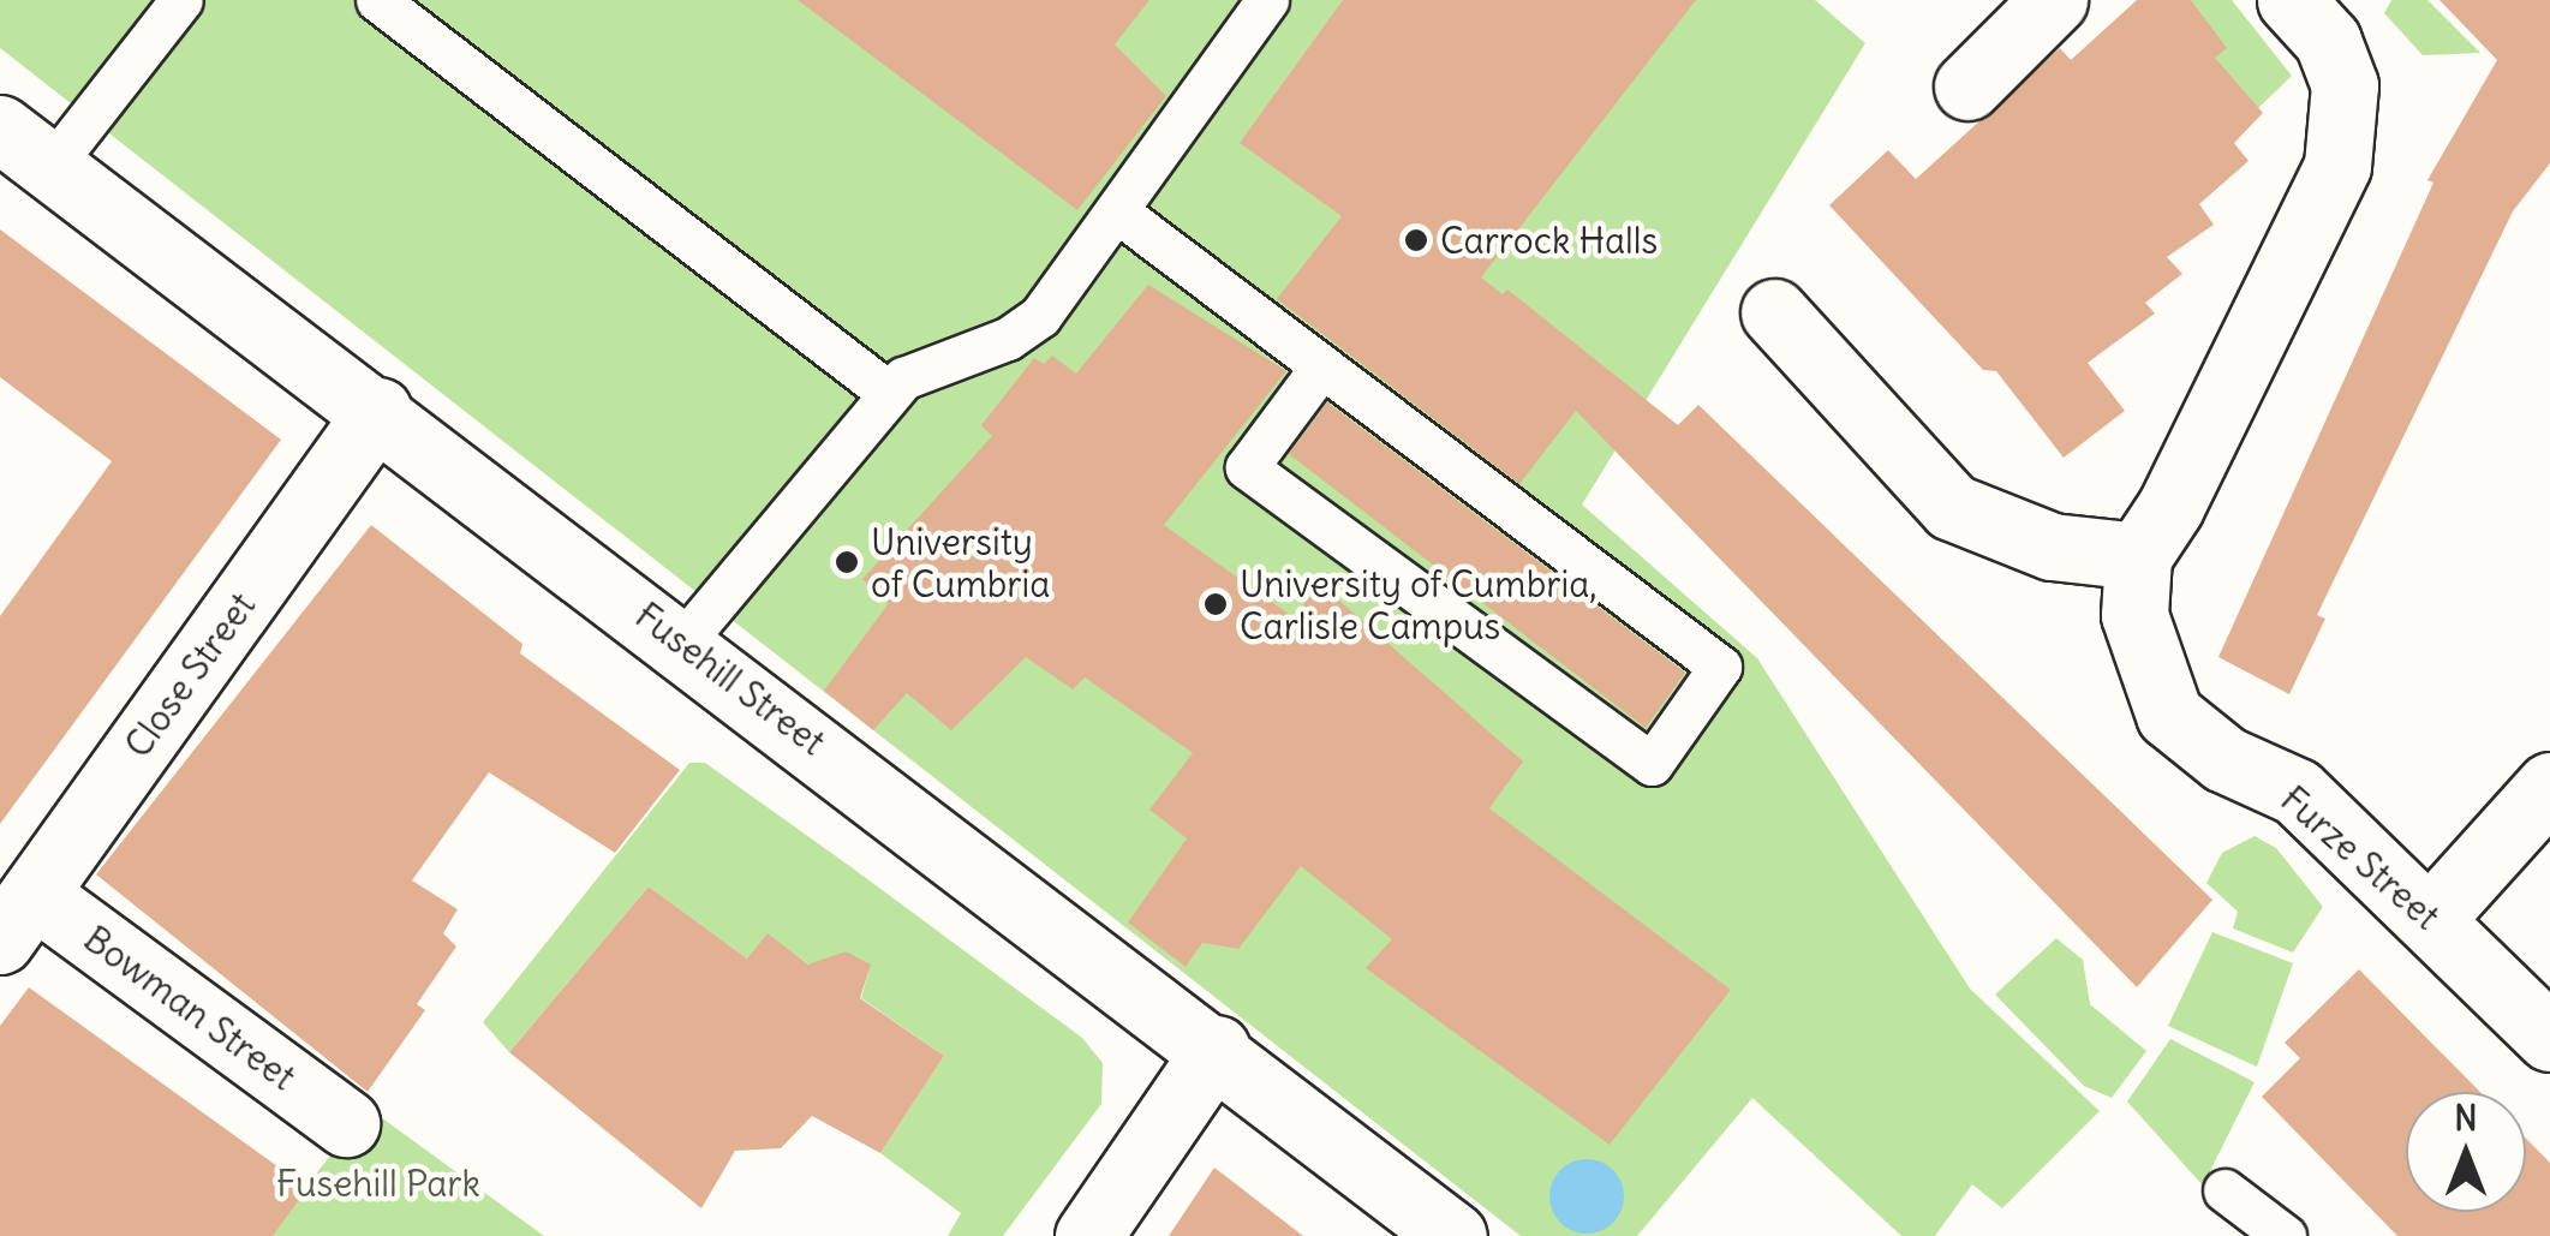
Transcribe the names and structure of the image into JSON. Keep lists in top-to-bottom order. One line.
{"streets":{"street":["Close Street","Fusehill Street","Furze Street","Bowman Street"]},"crossings":[["Close Street","Fusehill Street"],["Close Street","Bowman Street"]],"parks":["Fusehill Park"],"places":["Carrock Halls","University of Cumbria","University of Cumbria, Carlisle Campus"],"north":"top"}
